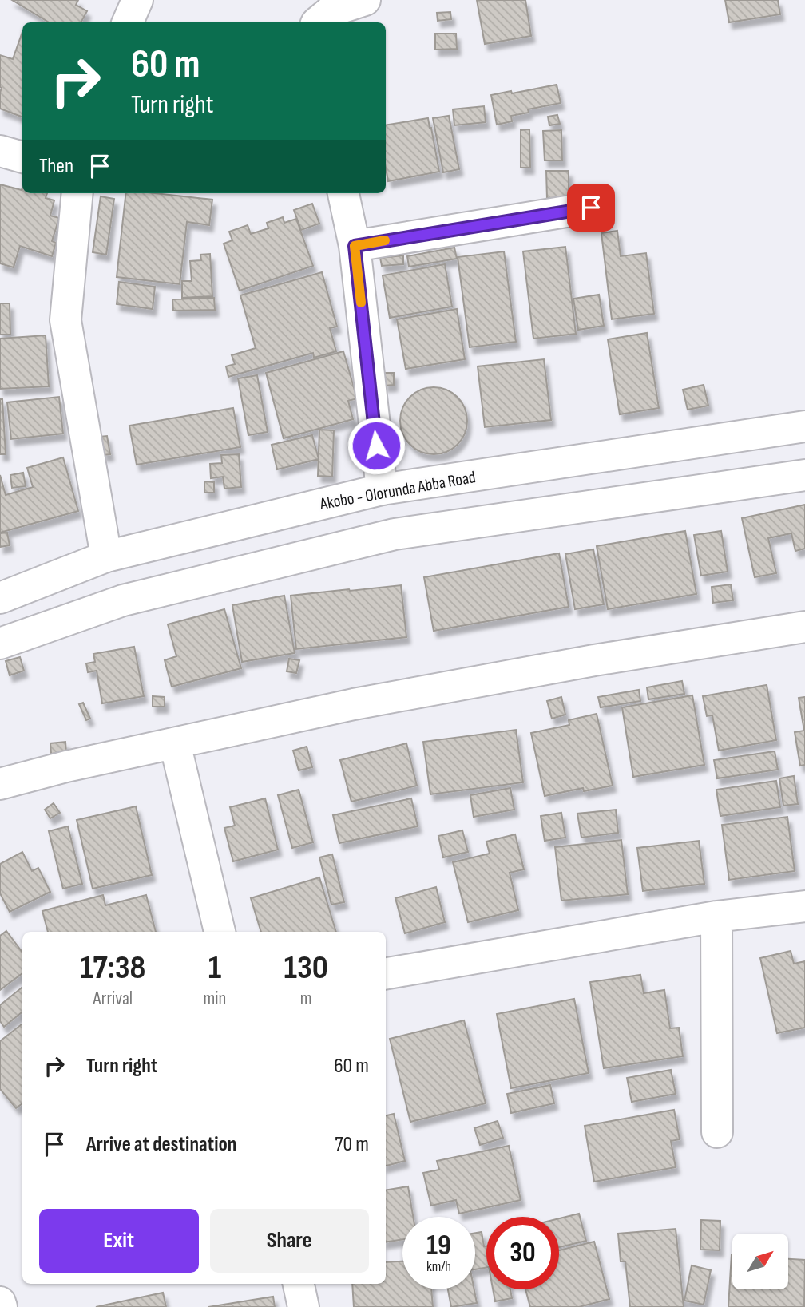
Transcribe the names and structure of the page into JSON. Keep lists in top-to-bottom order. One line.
{"streets":{"street":["Akobo - Olorunda Abba Road"]},"north":"top right","page":{"turn":["60 m","Turn right"],"then":"Then","eta":["17:38","Arrival","1","min","130","m"],"list":[{"name":"Turn right","value":"60 m"},{"name":"Arrive at destination","value":"70 m"}],"buttons":["Exit","Share"],"speed":"19 km/h","limit":"30"}}
